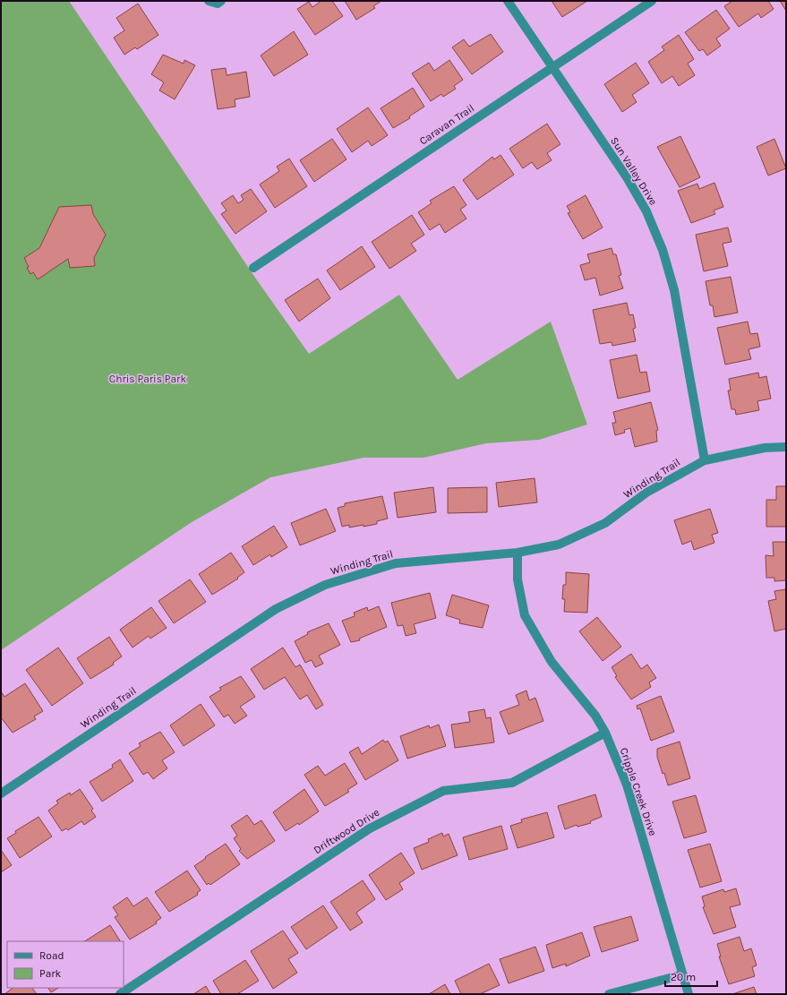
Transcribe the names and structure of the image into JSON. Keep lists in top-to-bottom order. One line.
{"streets":{"street":["Caravan Trail","Sun Valley Drive","Winding Trail","Cripple Creek Drive","Driftwood Drive"]},"crossings":[["Caravan Trail","Sun Valley Drive"],["Sun Valley Drive","Winding Trail"],["Winding Trail","Cripple Creek Drive"],["Cripple Creek Drive","Driftwood Drive"]],"parks":["Chris Paris Park"],"legend":["Road","Park"],"scale_bar":"20 m"}
